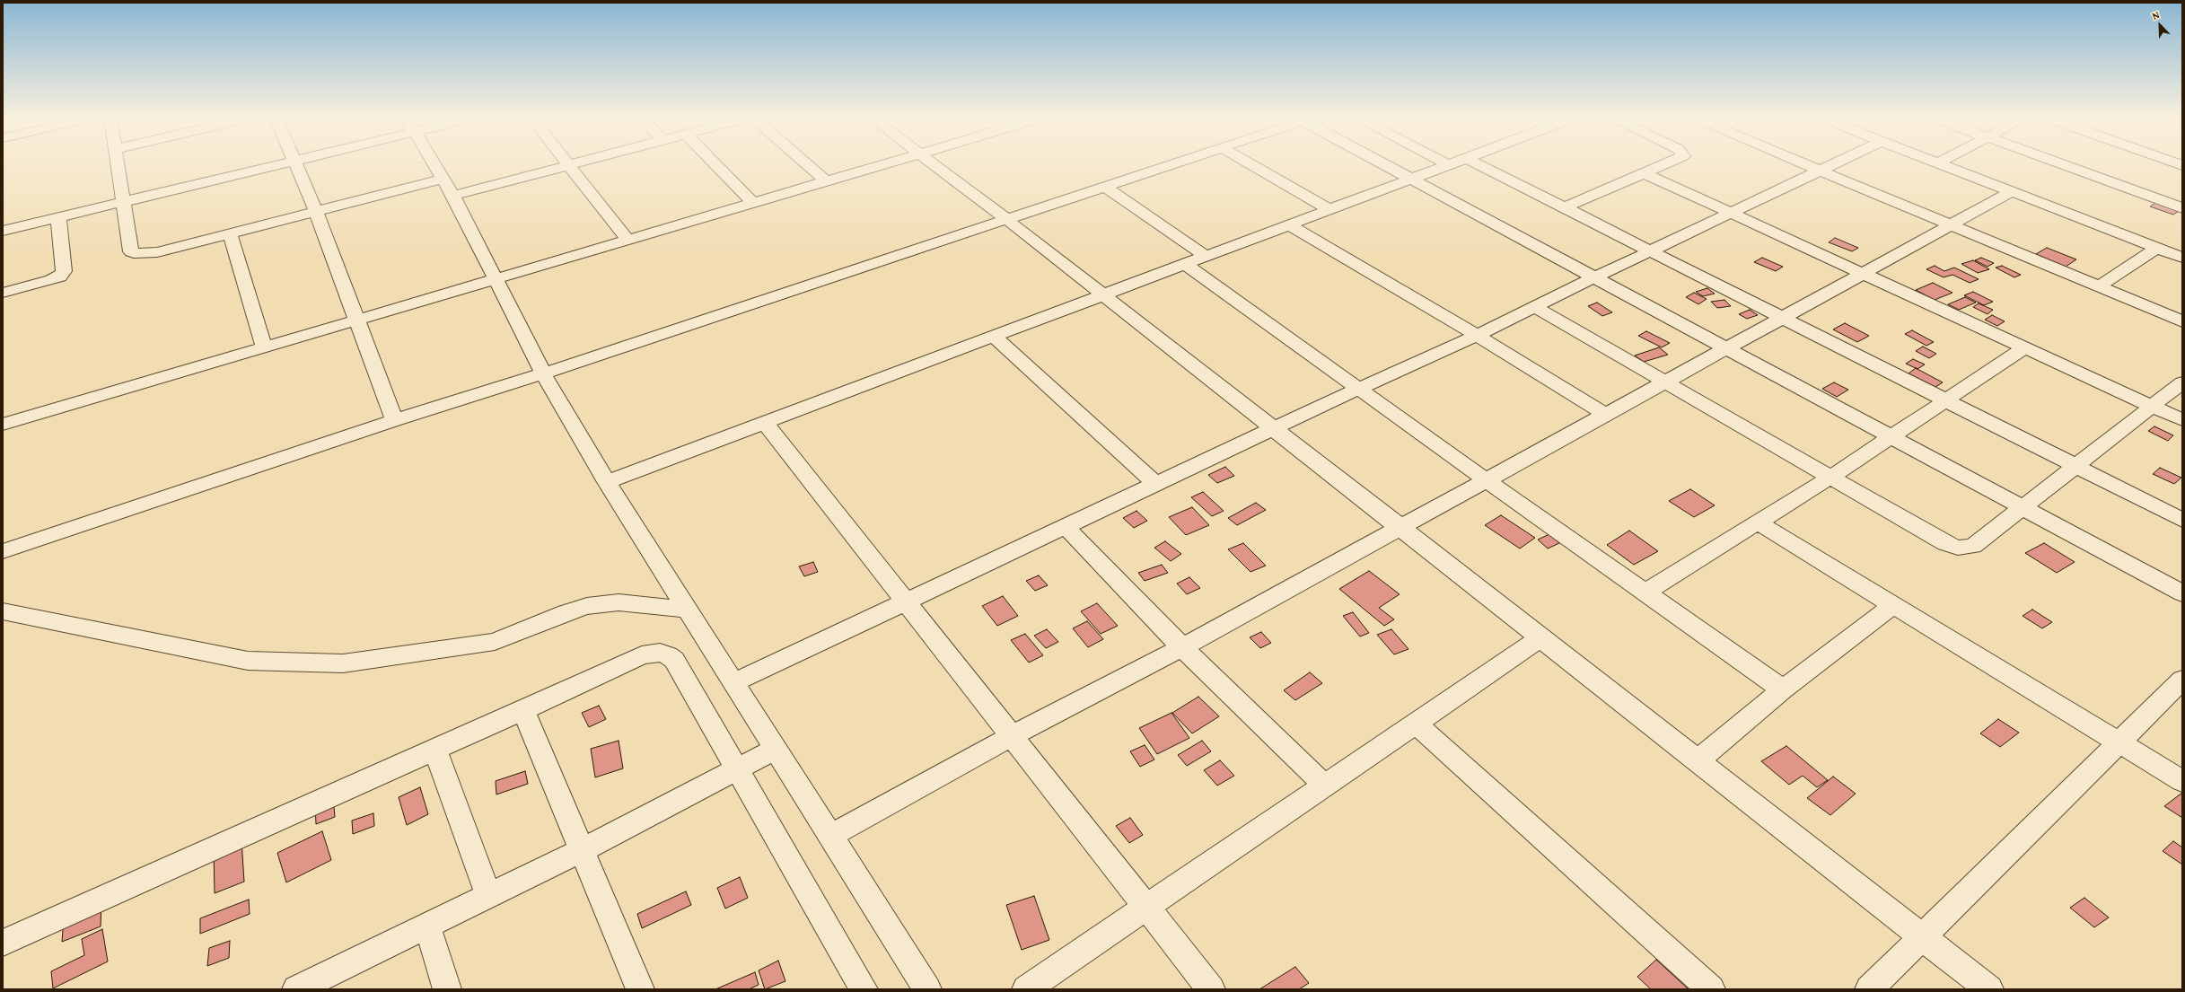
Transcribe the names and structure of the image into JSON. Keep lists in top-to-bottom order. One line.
{"north":"top left"}
